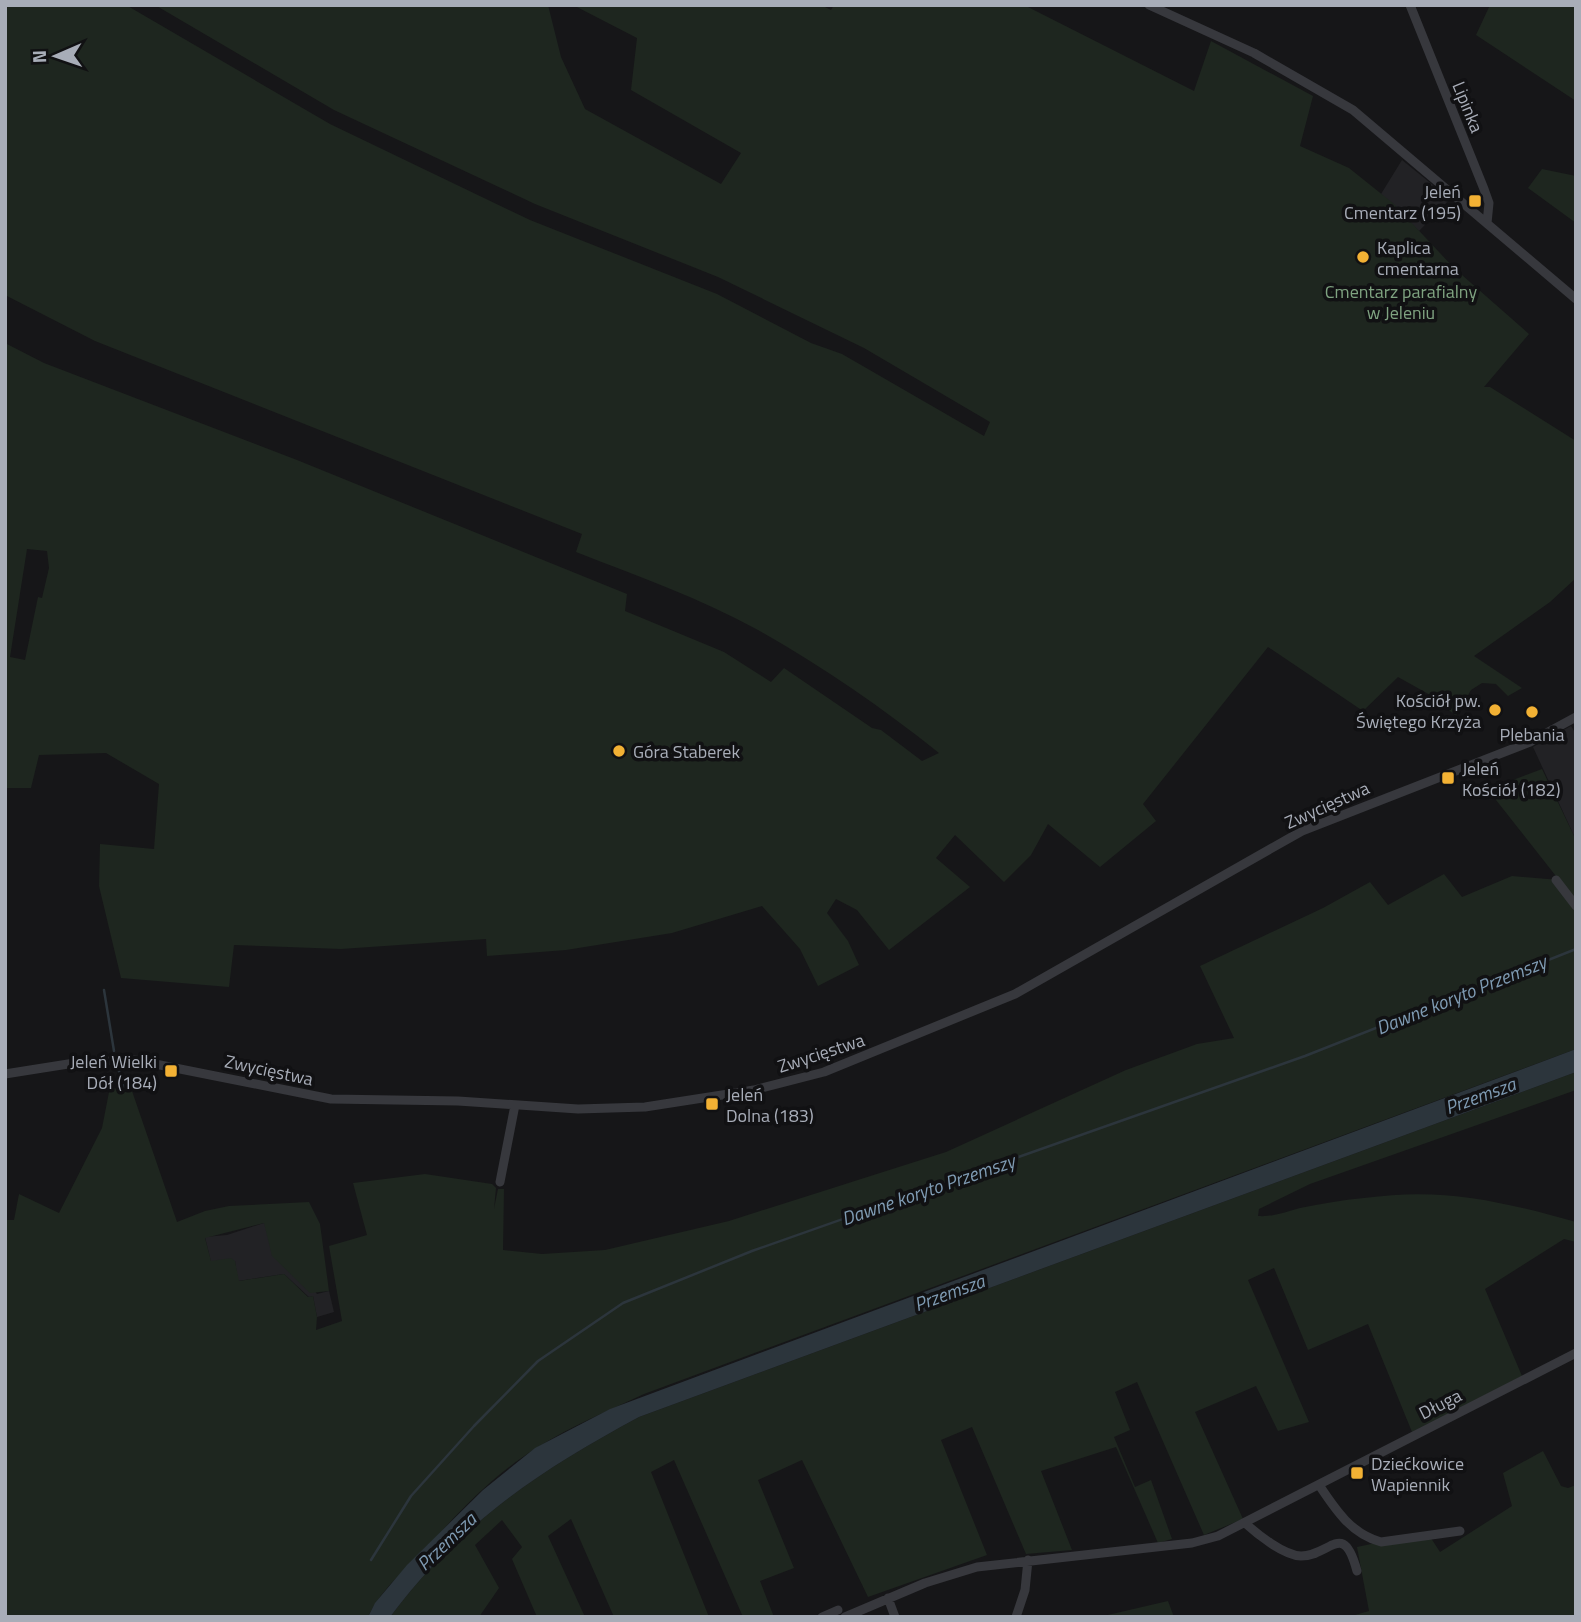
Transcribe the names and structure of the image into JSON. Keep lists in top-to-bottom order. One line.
{"streets":{"street":["Lipinka","Zwycięstwa","Długa"]},"water":["Dawne koryto Przemszy","Przemsza"],"parks":["Cmentarz parafialny w Jeleniu"],"places":{"transit":["Jeleń Cmentarz (195)","Jeleń Kościół (182)","Jeleń Wielki Dół (184)","Jeleń Dolna (183)","Dziećkowice Wapiennik"],"other":["Kaplica cmentarna","Kościół pw. Świętego Krzyża","Plebania","Góra Staberek"]},"north":"left"}
